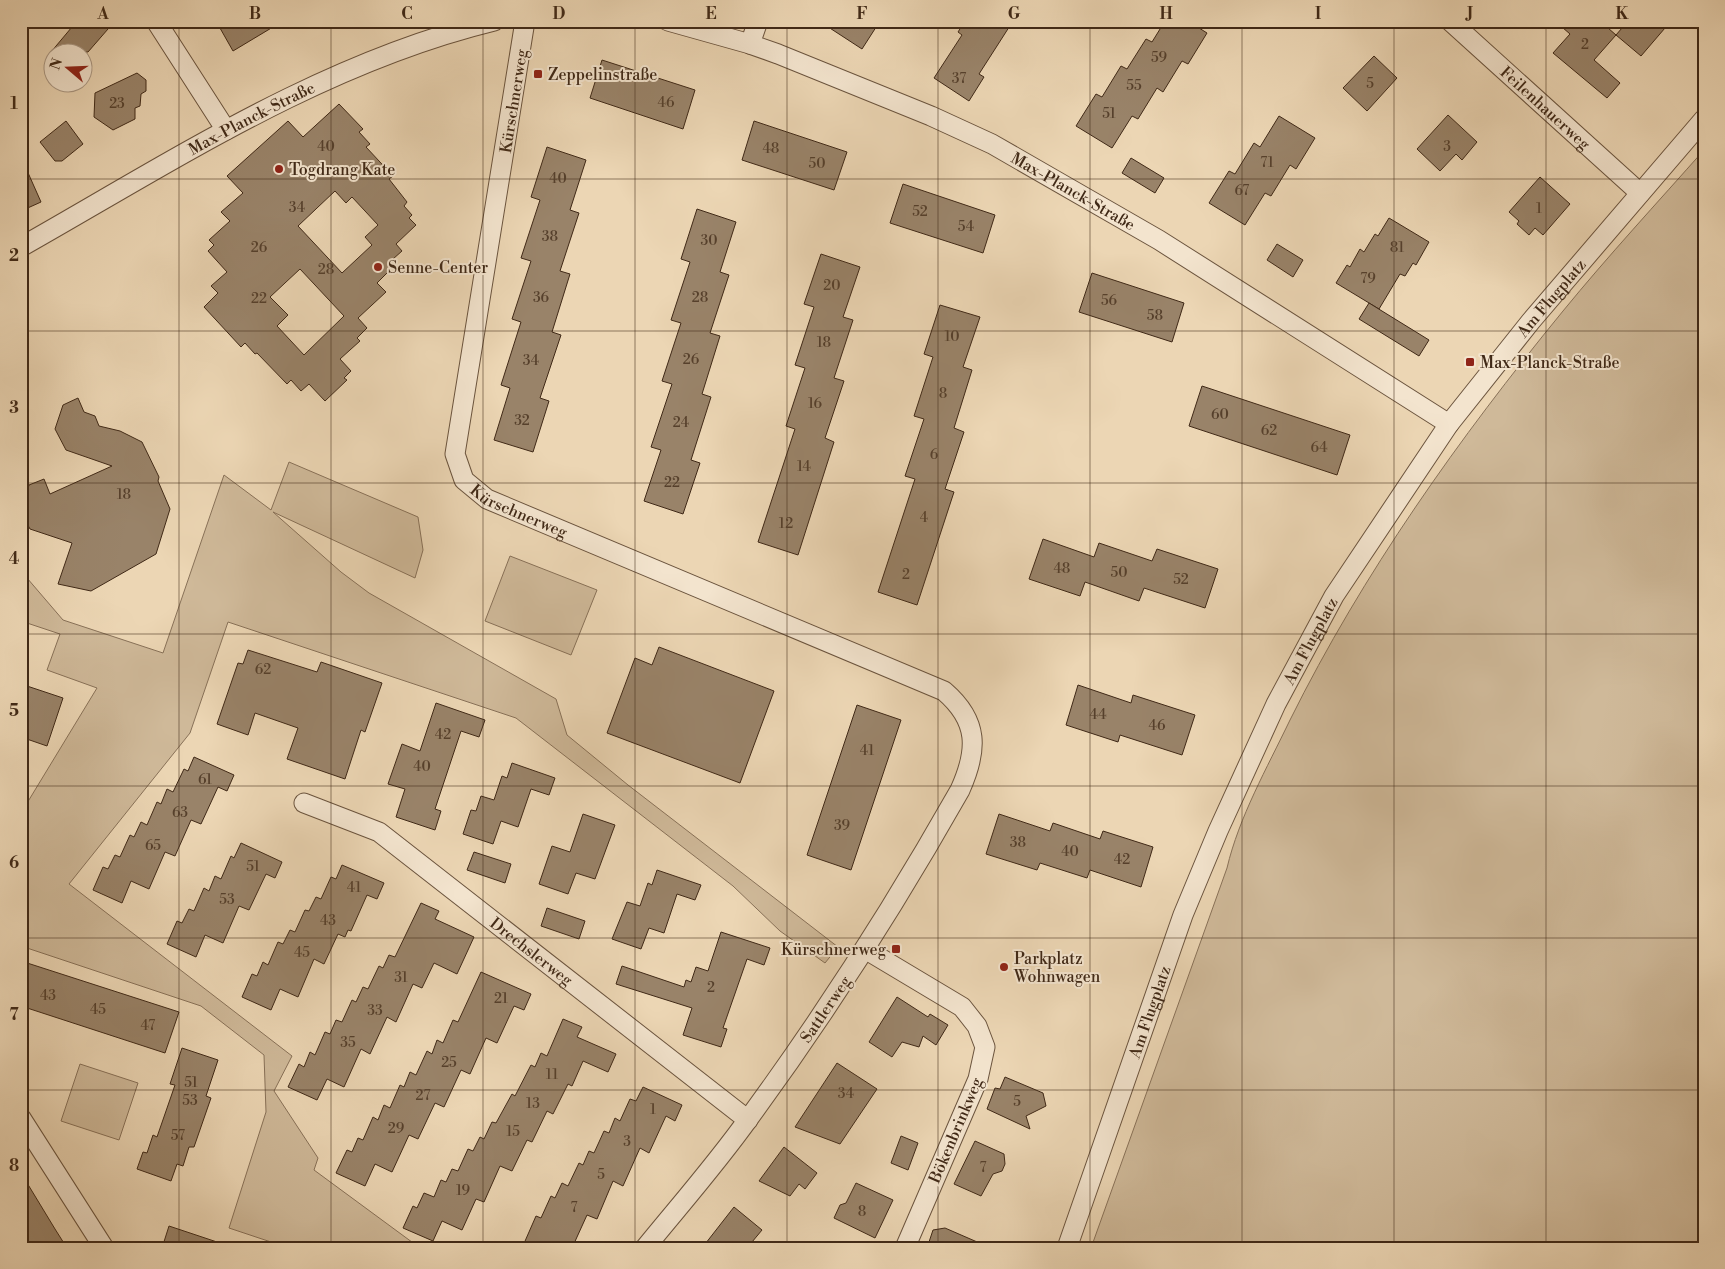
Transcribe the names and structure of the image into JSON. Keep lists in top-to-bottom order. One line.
{"streets":{"street":["Kürschnerweg","Feilenhauerweg","Max-Planck-Straße","Am Flugplatz","Drechslerweg","Sattlerweg","Bökenbrinkweg"]},"crossings":[["Kürschnerweg","Sattlerweg"],["Feilenhauerweg","Am Flugplatz"],["Max-Planck-Straße","Am Flugplatz"],["Drechslerweg","Sattlerweg"],["Sattlerweg","Bökenbrinkweg"]],"places":{"transit":["Zeppelinstraße","Max-Planck-Straße","Kürschnerweg"],"other":["Togdrang Kate","Senne-Center","Parkplatz Wohnwagen"]},"house_numbers":["2","59","37","5","55","46","23","51","40","3","48","71","50","40","67","34","1","52","54","38","30","26","81","28","79","20","36","28","22","56","58","10","18","26","34","8","16","60","32","24","62","64","6","14","22","18","4","12","48","50","2","52","62","44","46","42","41","40","61","63","39","38","65","40","42","51","41","53","43","45","31","2","43","21","45","33","47","35","25","11","51","34","27","53","5","13","1","29","15","57","3","7","5","19","7","8"],"north":"left","grid":{"columns":["A","B","C","D","E","F","G","H","I","J","K"],"rows":["1","2","3","4","5","6","7","8"]}}
